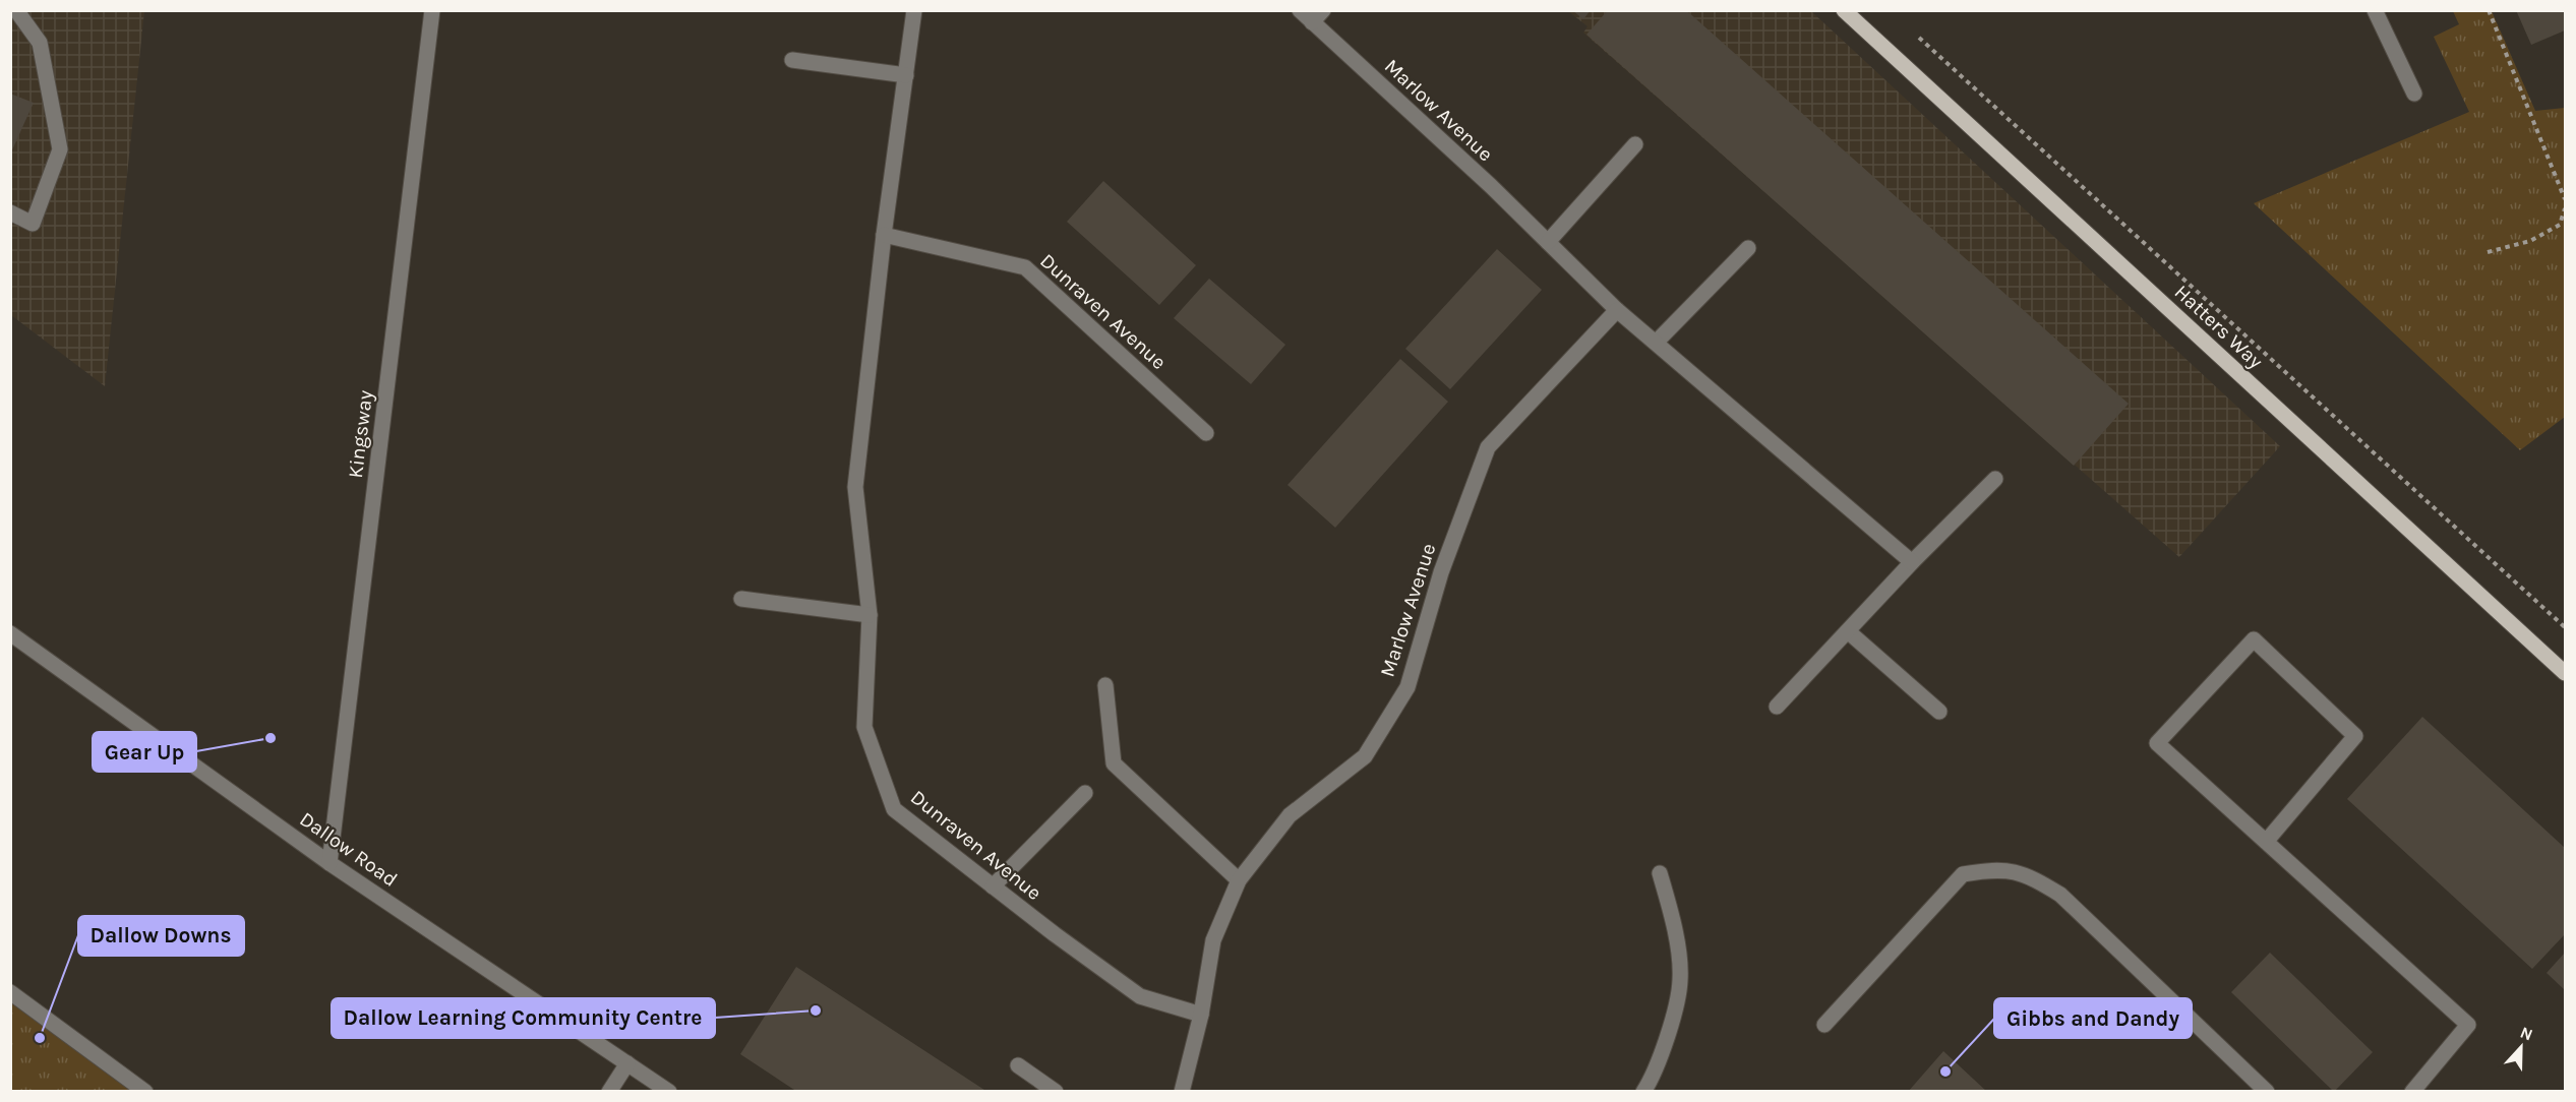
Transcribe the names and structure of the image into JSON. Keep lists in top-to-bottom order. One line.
{"streets":{"main road":["Hatters Way"],"street":["Marlow Avenue","Dunraven Avenue","Kingsway","Dallow Road"]},"crossings":[["Marlow Avenue","Dunraven Avenue"],["Kingsway","Dallow Road"]],"places":["Gear Up","Dallow Learning Community Centre","Dallow Downs","Gibbs and Dandy"],"north":"top"}
